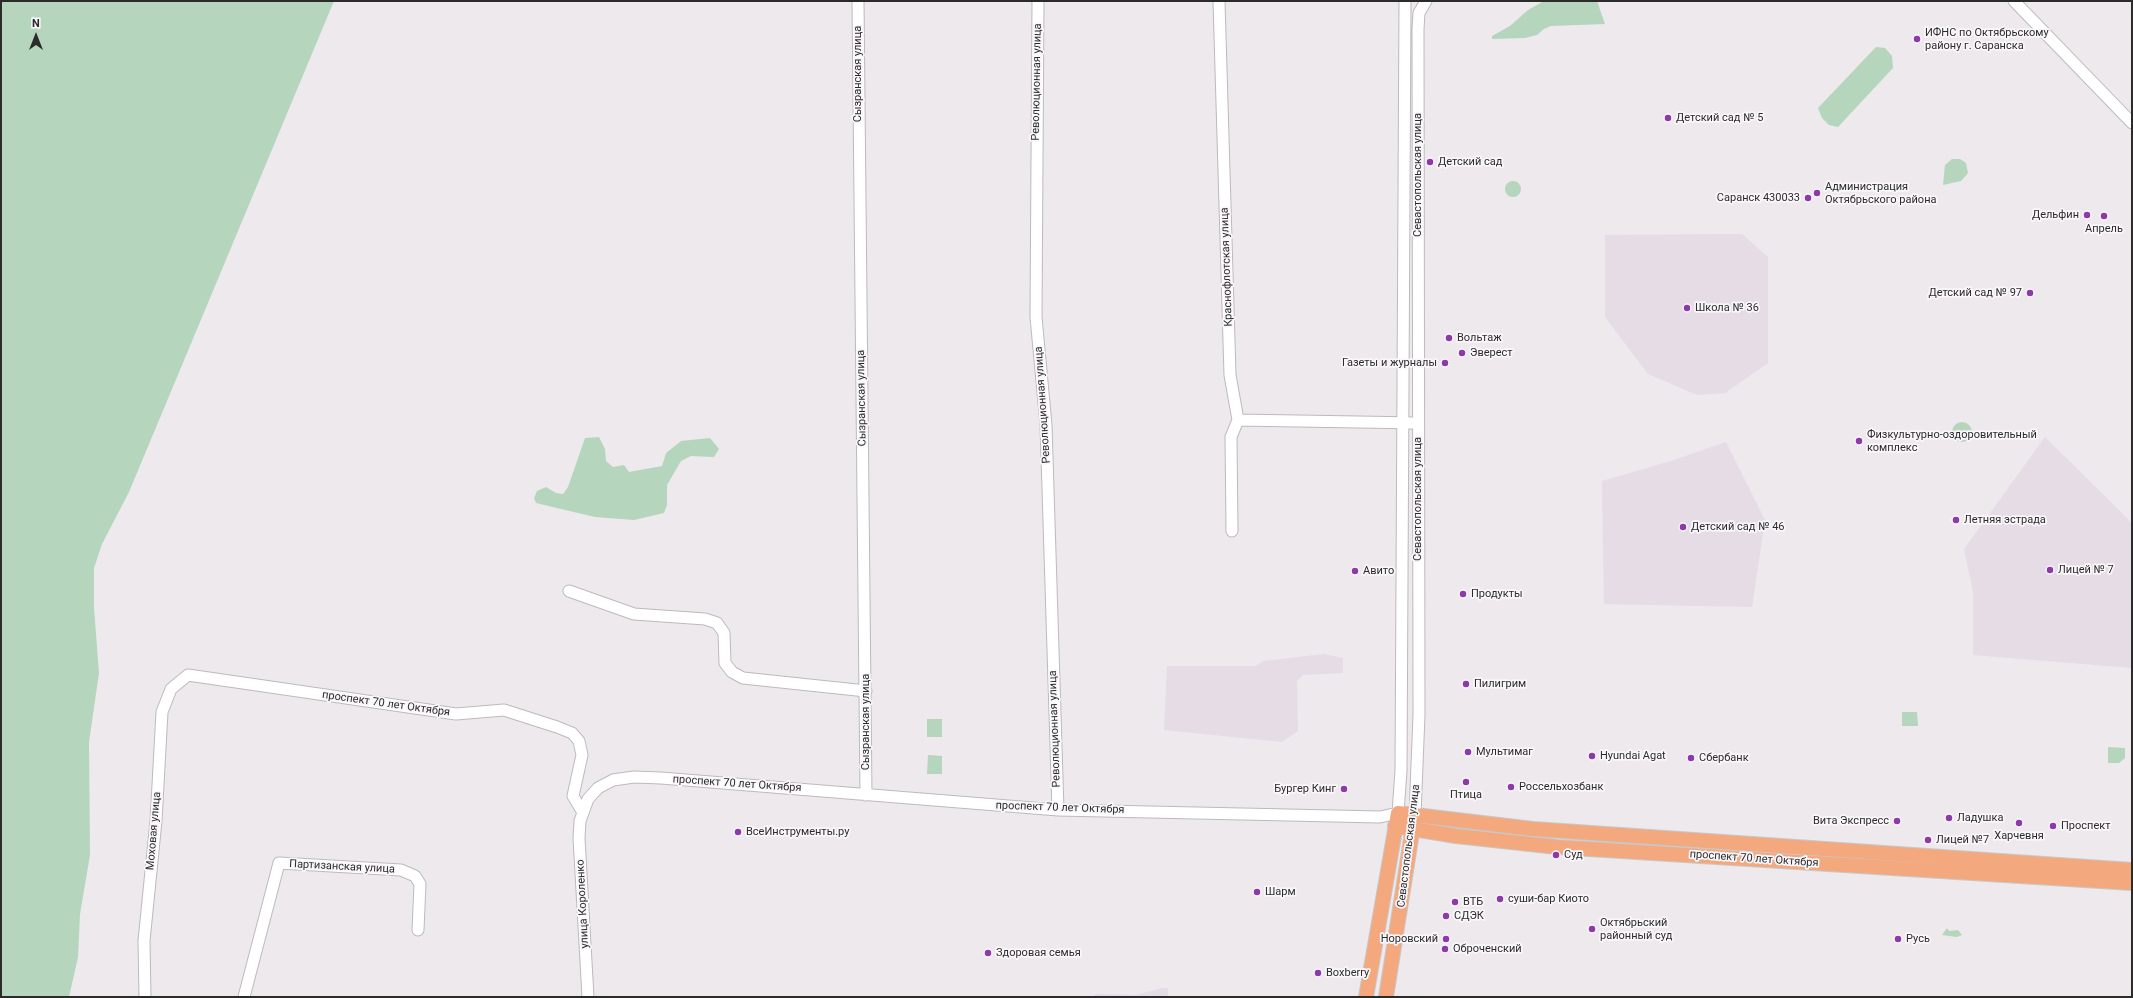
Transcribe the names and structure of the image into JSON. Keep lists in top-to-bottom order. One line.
{"streets":{"main road":["Севастопольская улица","проспект 70 лет Октября"],"street":["Сызранская улица","Революционная улица","Краснофлотская улица","Моховая улица","Партизанская улица","улица Короленко"]},"crossings":[["Сызранская улица","проспект 70 лет Октября"],["Революционная улица","проспект 70 лет Октября"],["Севастопольская улица","проспект 70 лет Октября"],["проспект 70 лет Октября","Моховая улица"],["проспект 70 лет Октября","улица Короленко"]],"places":["ИФНС по Октябрьскому району г. Саранска","Детский сад № 5","Детский сад","Администрация Октябрьского района","Саранск 430033","Дельфин","Апрель","Детский сад № 97","Школа № 36","Вольтаж","Эверест","Газеты и журналы","Физкультурно-оздоровительный комплекс","Летняя эстрада","Детский сад № 46","Лицей № 7","Авито","Продукты","Пилигрим","Мультимаг","Hyundai Agat","Сбербанк","Птица","Россельхозбанк","Бургер Кинг","Ладушка","Вита Экспресс","Харчевня","Проспект","ВсеИнструменты.ру","Лицей №7","Суд","Шарм","суши-бар Киото","ВТБ","СДЭК","Октябрьский районный суд","Норовский","Русь","Оброченский","Здоровая семья","Boxberry"],"north":"top"}
